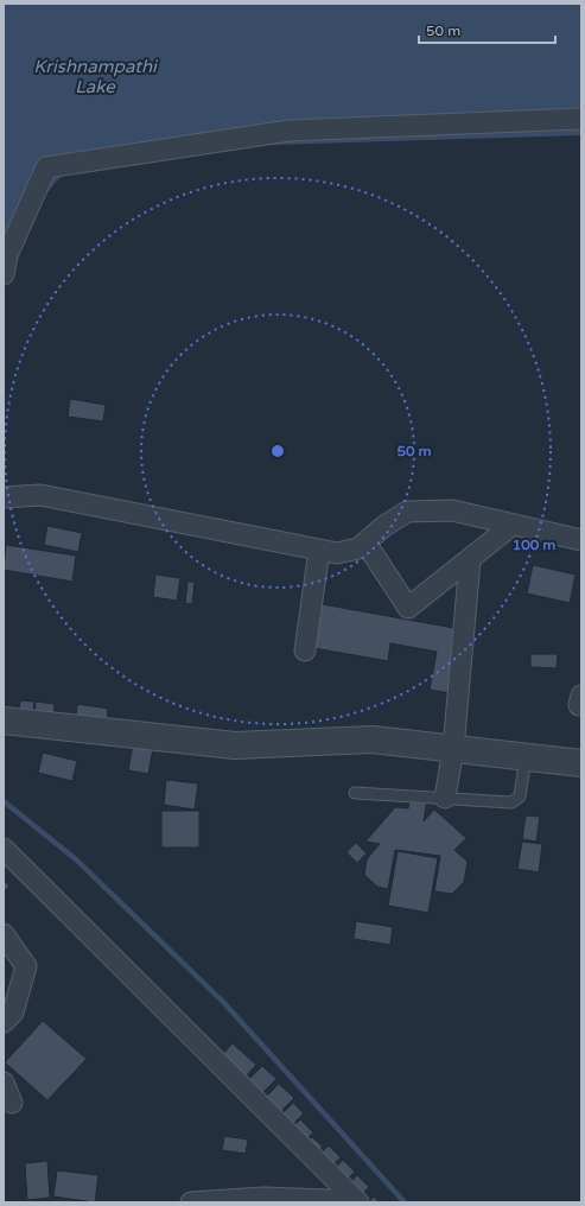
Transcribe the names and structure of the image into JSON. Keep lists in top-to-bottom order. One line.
{"water":["Krishnampathi Lake"],"scale_bar":"50 m","rings":["50 m","100 m"]}
